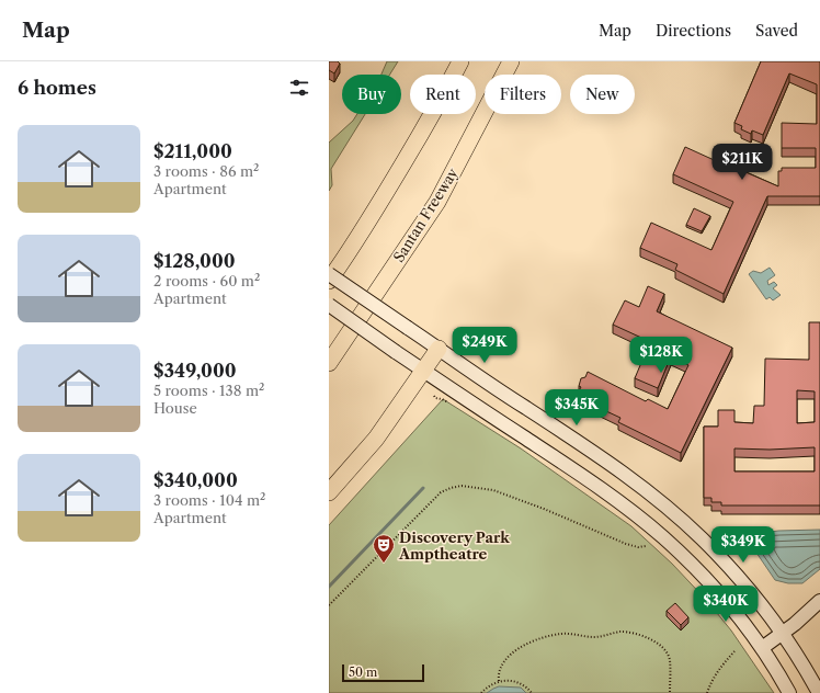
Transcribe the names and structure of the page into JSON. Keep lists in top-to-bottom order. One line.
{"streets":{"highway":["Santan Freeway"]},"places":{"theatre":["Discovery Park Amptheatre"]},"scale_bar":"50 m","page":{"header":"Map","nav":["Map","Directions","Saved"],"heading":"6 homes","chip":["Buy","Rent","Filters","New"],"list":[{"name":"$211,000","note":"3 rooms · 86 m² · Apartment"},{"name":"$128,000","note":"2 rooms · 60 m² · Apartment"},{"name":"$349,000","note":"5 rooms · 138 m² · House"},{"name":"$340,000","note":"3 rooms · 104 m² · Apartment"}],"price":["$211K","$249K","$128K","$345K","$349K","$340K"],"scale":"50 m"}}
